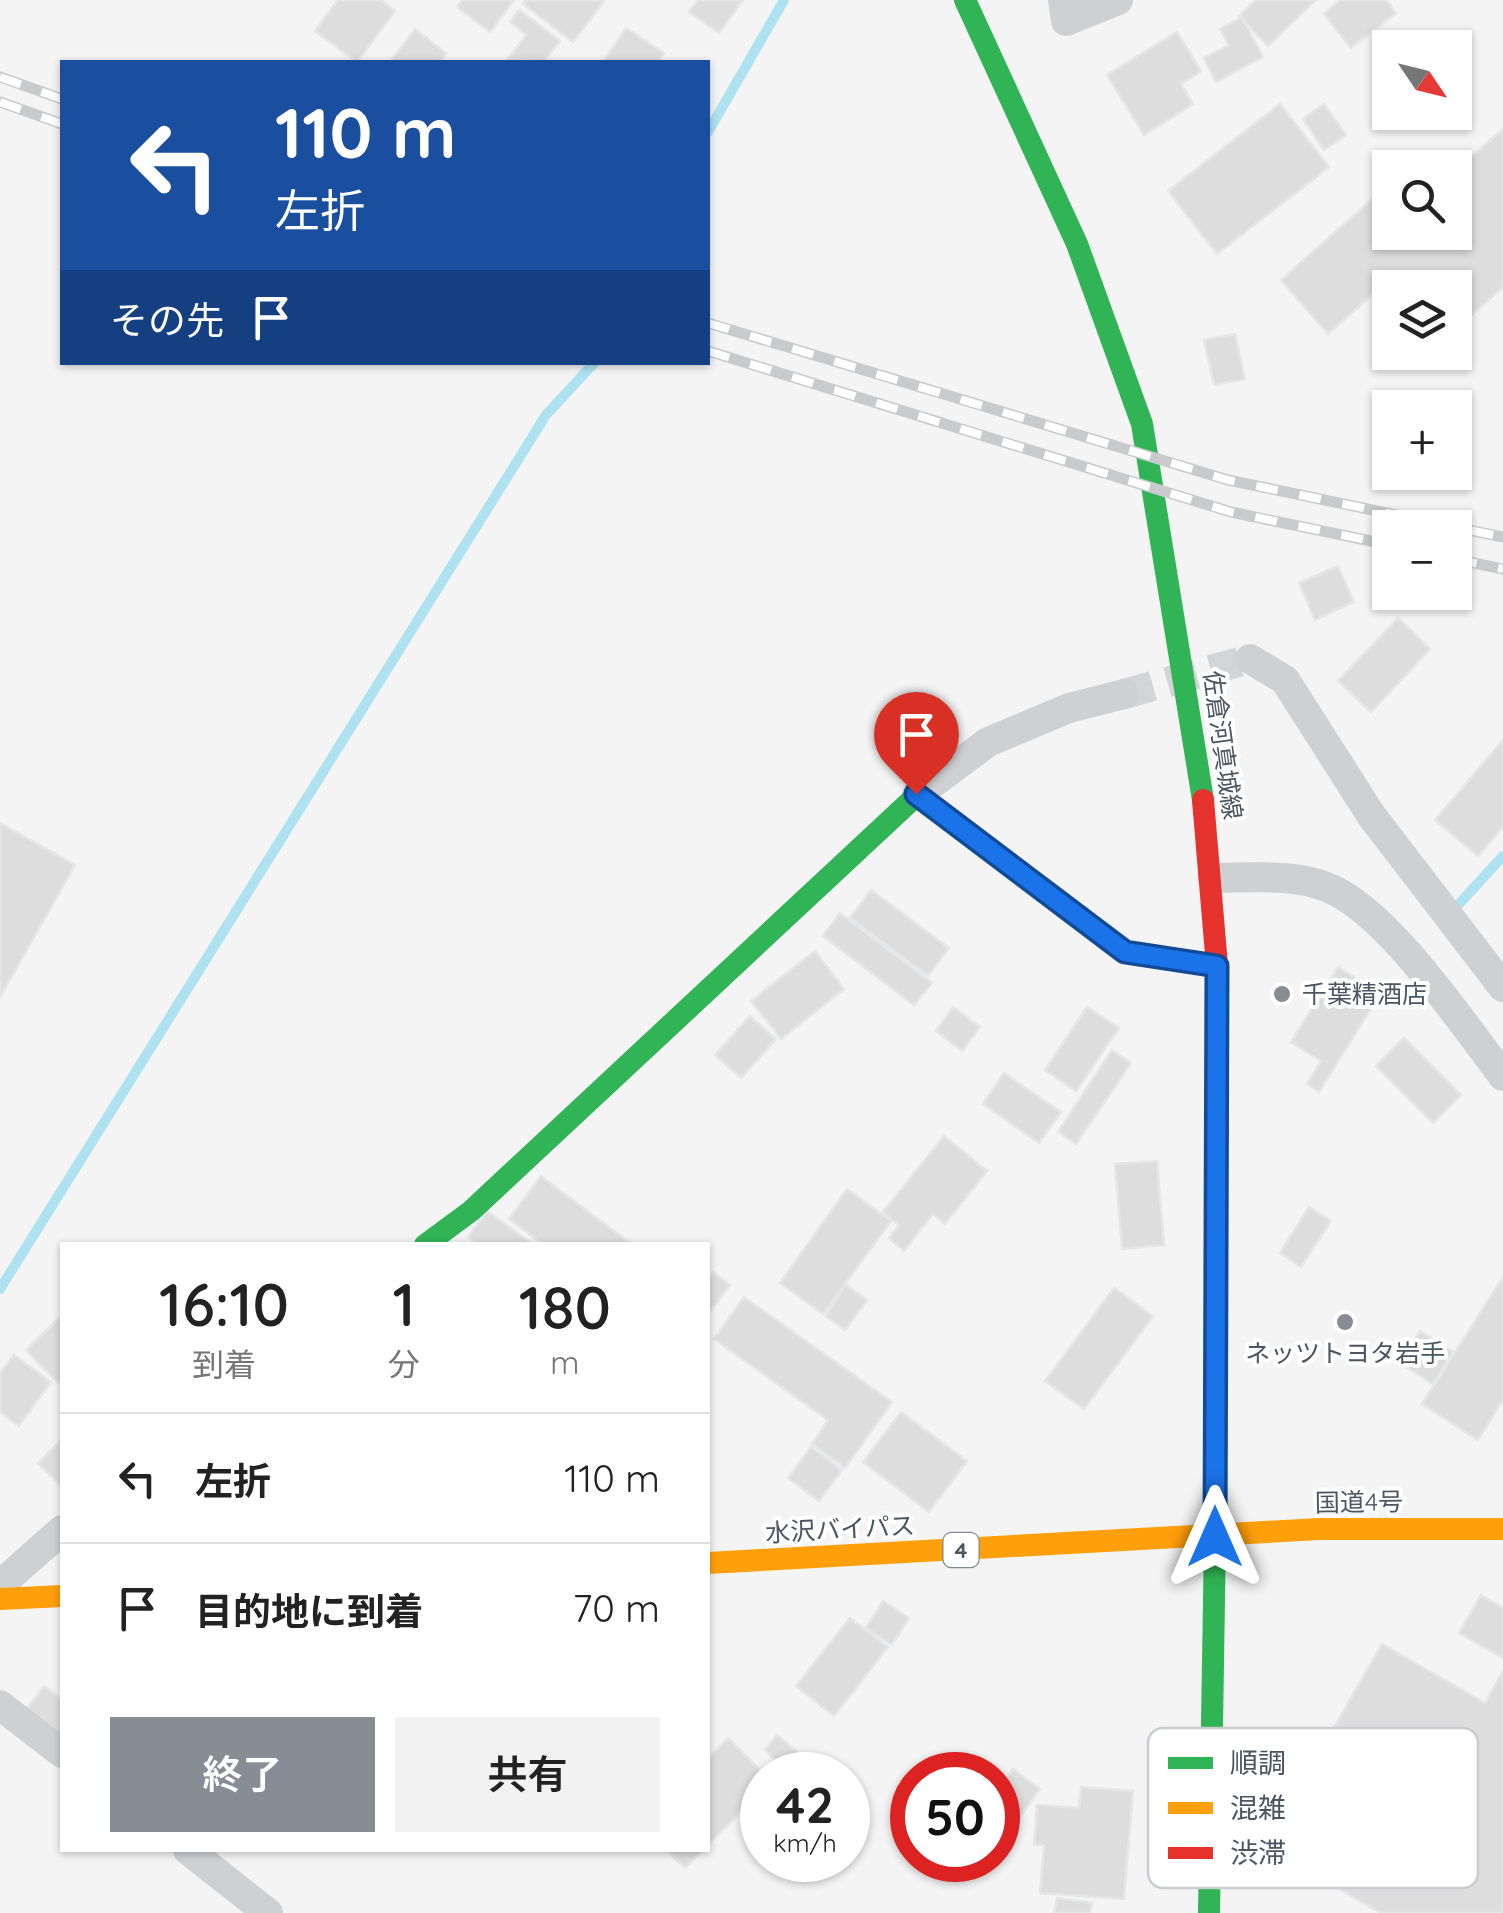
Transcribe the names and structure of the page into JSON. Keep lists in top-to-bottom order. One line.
{"streets":{"main road":["佐倉河真城線","国道4号","水沢バイパス","4"]},"crossings":[["佐倉河真城線","国道4号"],["佐倉河真城線","水沢バイパス"],["国道4号","水沢バイパス"]],"places":["千葉精酒店","ネッツトヨタ岩手"],"legend":["順調","混雑","渋滞"],"north":"bottom right","page":{"map_buttons":["+","−"],"turn":["110 m","左折"],"then":"その先","eta":["16:10","到着","1","分","180","m"],"list":[{"name":"左折","value":"110 m"},{"name":"目的地に到着","value":"70 m"}],"buttons":["終了","共有"],"speed":"42 km/h","limit":"50"}}
